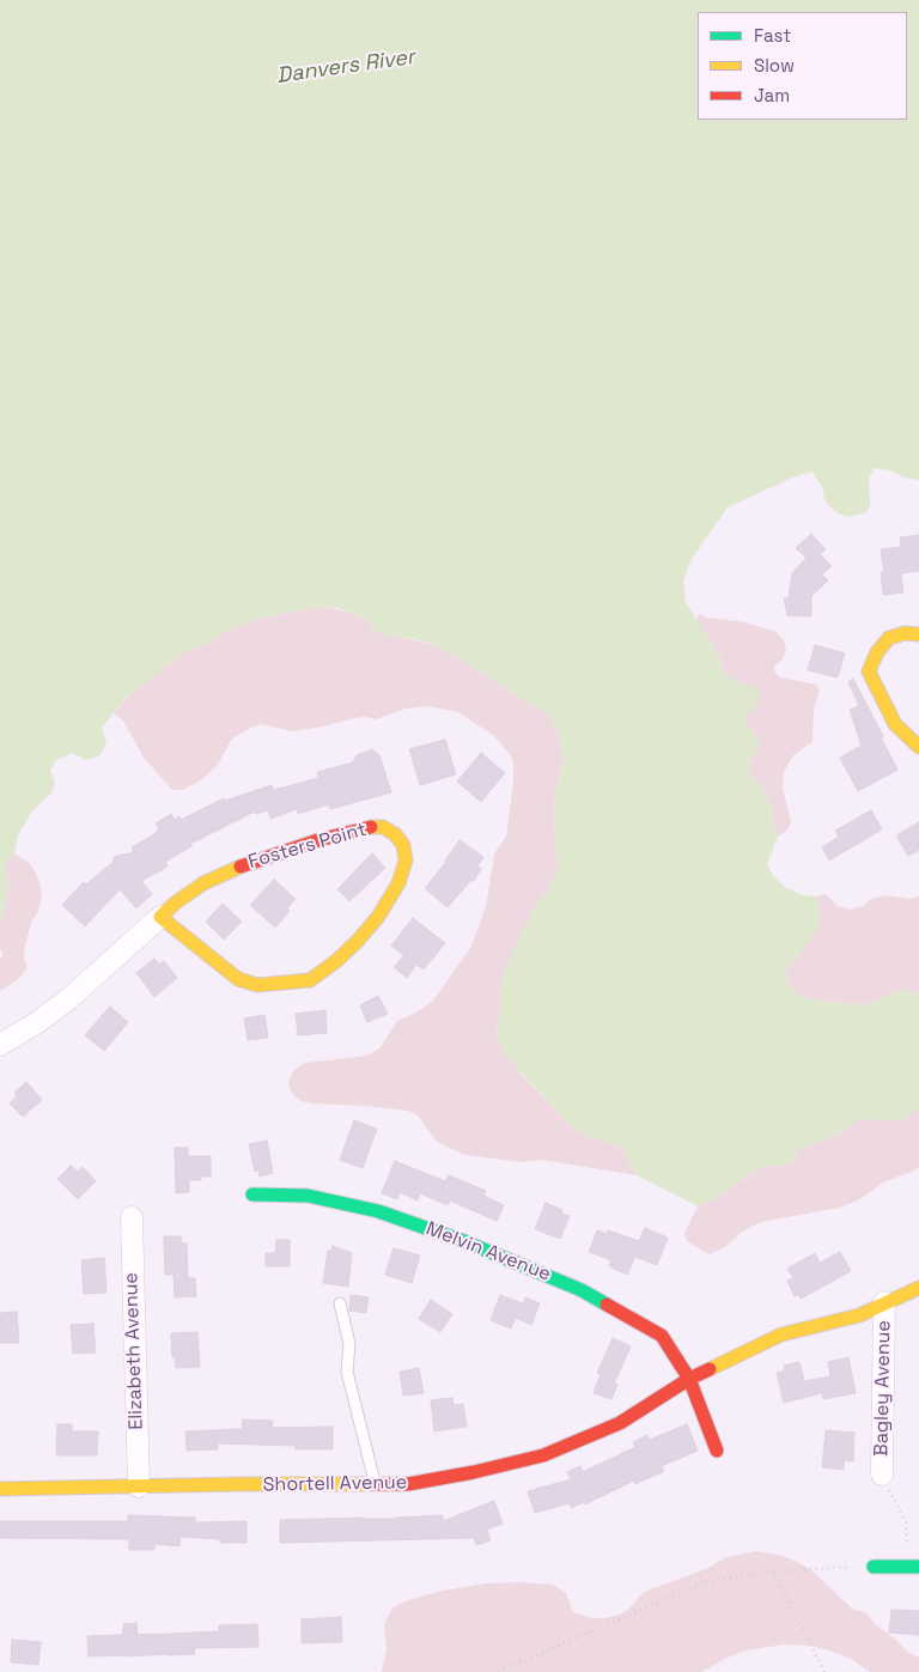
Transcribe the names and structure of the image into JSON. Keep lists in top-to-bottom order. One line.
{"streets":{"street":["Fosters Point","Melvin Avenue","Elizabeth Avenue","Bagley Avenue","Shortell Avenue"]},"crossings":[["Melvin Avenue","Shortell Avenue"],["Elizabeth Avenue","Shortell Avenue"],["Bagley Avenue","Shortell Avenue"]],"water":["Danvers River"],"legend":["Fast","Slow","Jam"]}
